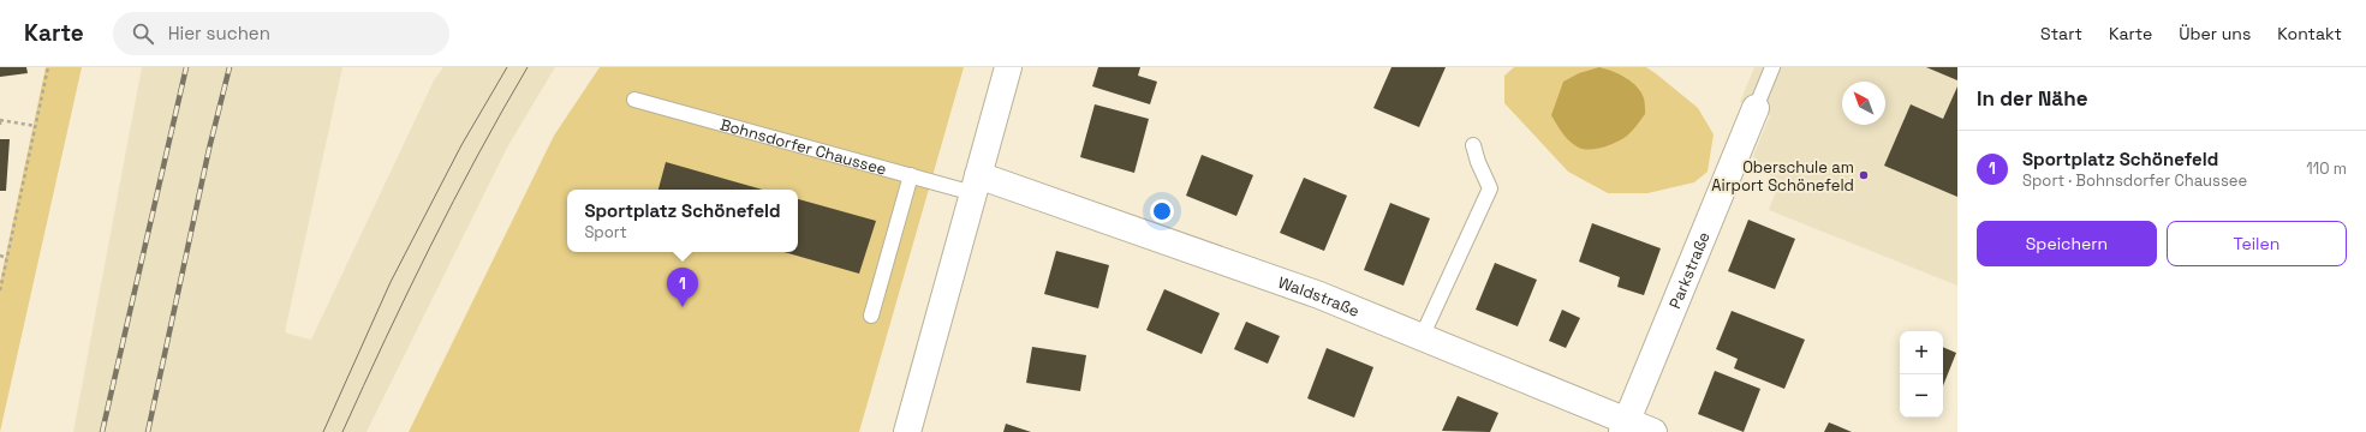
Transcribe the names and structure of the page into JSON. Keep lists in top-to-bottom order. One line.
{"streets":{"street":["Parkstraße","Waldstraße"],"lane":["Bohnsdorfer Chaussee"]},"crossings":[["Bohnsdorfer Chaussee","Waldstraße"],["Parkstraße","Waldstraße"]],"places":["Oberschule am Airport Schönefeld"],"north":"top left","page":{"header":"Karte","search":"Hier suchen","nav":["Start","Karte","Über uns","Kontakt"],"heading":"In der Nähe","list":[{"mark":"1","name":"Sportplatz Schönefeld","note":"Sport · Bohnsdorfer Chaussee","value":"110 m"}],"popup":["Sportplatz Schönefeld","Sport"],"buttons":["Speichern","Teilen"],"pins":"1","map_buttons":["+","−"]}}
